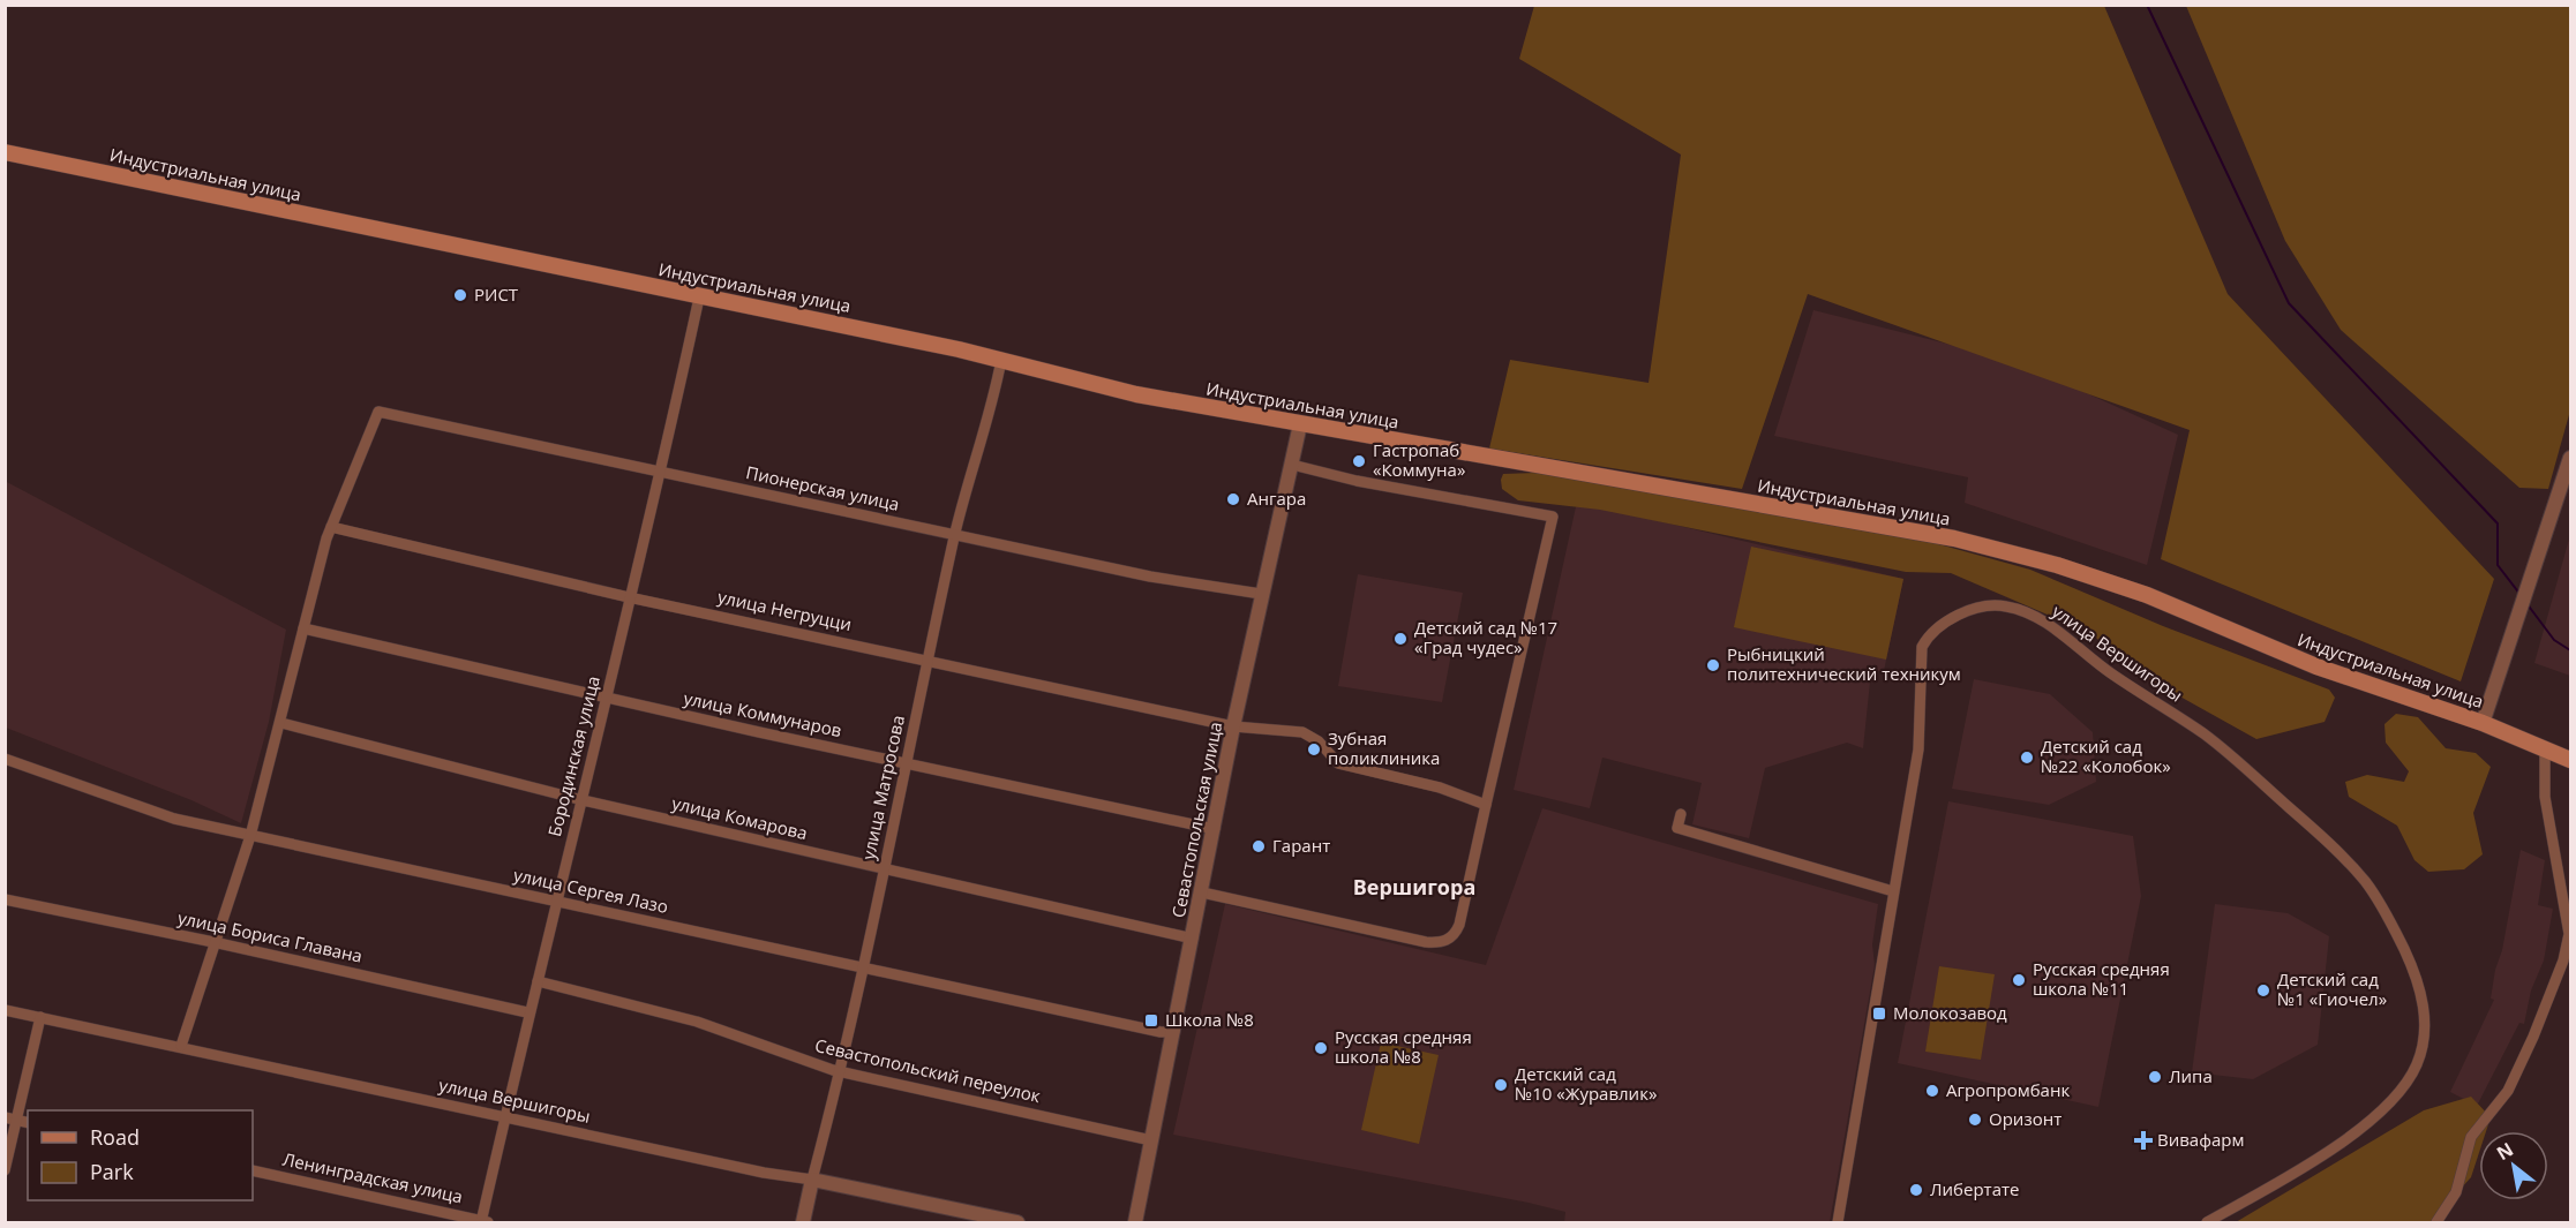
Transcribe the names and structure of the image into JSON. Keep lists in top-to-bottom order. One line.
{"streets":{"main road":["Индустриальная улица"],"street":["Пионерская улица","улица Негруцци","улица Вершигоры","улица Коммунаров","Бородинская улица","улица Матросова","улица Комарова","Севастопольская улица","улица Сергея Лазо","улица Бориса Главана","Севастопольский переулок","Ленинградская улица"]},"crossings":[["Индустриальная улица","Бородинская улица"],["Индустриальная улица","улица Матросова"],["Индустриальная улица","Севастопольская улица"],["Пионерская улица","улица Негруцци"],["Пионерская улица","Бородинская улица"],["Пионерская улица","улица Матросова"],["Пионерская улица","Севастопольская улица"],["улица Негруцци","Бородинская улица"],["улица Негруцци","улица Матросова"],["улица Негруцци","Севастопольская улица"],["улица Вершигоры","Бородинская улица"],["улица Вершигоры","улица Матросова"],["улица Коммунаров","Бородинская улица"],["улица Коммунаров","улица Матросова"],["улица Коммунаров","Севастопольская улица"],["Бородинская улица","улица Комарова"],["Бородинская улица","улица Сергея Лазо"],["Бородинская улица","улица Бориса Главана"],["Бородинская улица","Севастопольский переулок"],["Бородинская улица","Ленинградская улица"],["улица Матросова","улица Комарова"],["улица Матросова","улица Сергея Лазо"],["улица Матросова","Севастопольский переулок"],["улица Комарова","Севастопольская улица"],["Севастопольская улица","улица Сергея Лазо"],["Севастопольская улица","Севастопольский переулок"]],"districts":["Вершигора"],"places":{"other":["РИСТ","Гастропаб «Коммуна»","Ангара","Детский сад №17 «Град чудес»","Рыбницкий политехнический техникум","Зубная поликлиника","Детский сад №22 «Колобок»","Гарант","Русская средняя школа №11","Детский сад №1 «Гиочел»","Русская средняя школа №8","Липа","Детский сад №10 «Журавлик»","Агропромбанк","Оризонт","Либертате"],"transit":["Молокозавод","Школа №8"],"health":["Вивафарм"]},"legend":["Road","Park"],"north":"top left"}
